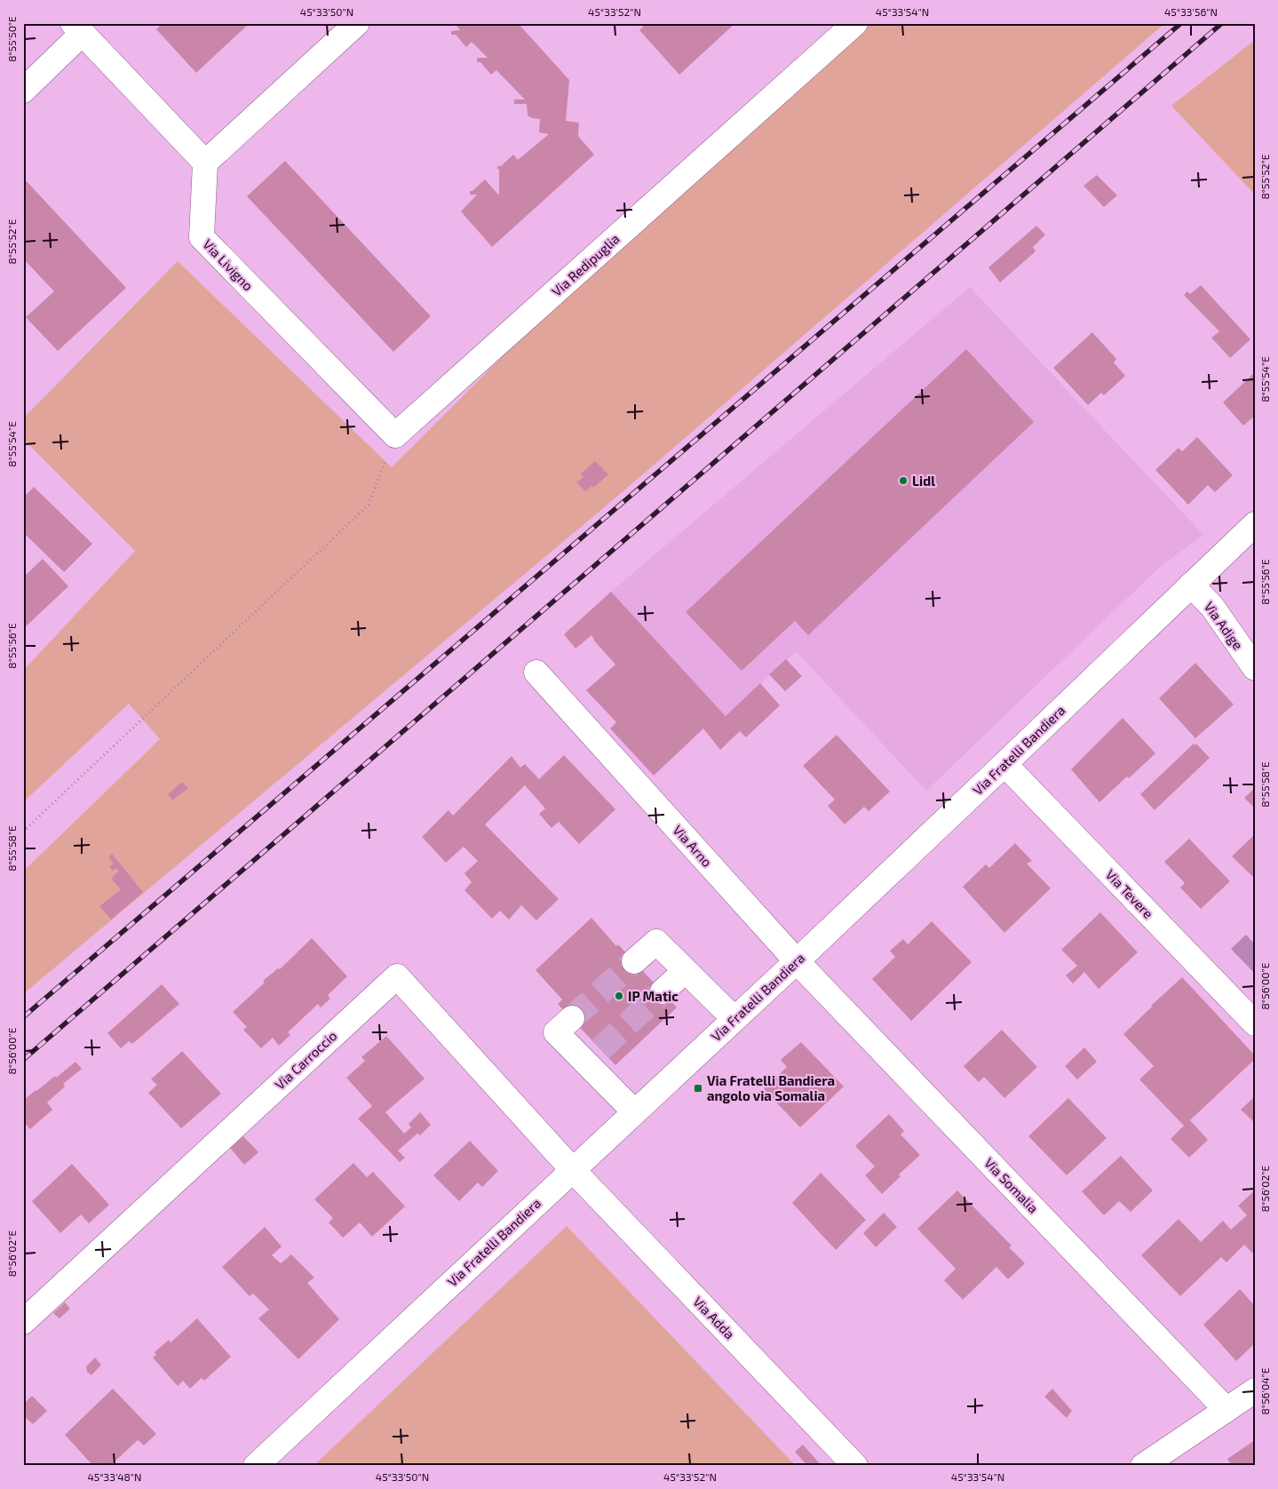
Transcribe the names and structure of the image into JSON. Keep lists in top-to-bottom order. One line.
{"streets":{"street":["Via Livigno","Via Redipuglia","Via Adige","Via Fratelli Bandiera","Via Arno","Via Tevere","Via Carroccio","Via Somalia","Via Adda"]},"crossings":[["Via Livigno","Via Redipuglia"],["Via Adige","Via Fratelli Bandiera"],["Via Fratelli Bandiera","Via Arno"],["Via Fratelli Bandiera","Via Tevere"],["Via Fratelli Bandiera","Via Carroccio"],["Via Fratelli Bandiera","Via Somalia"],["Via Fratelli Bandiera","Via Adda"],["Via Arno","Via Somalia"],["Via Carroccio","Via Adda"]],"places":{"other":["Lidl","IP Matic"],"transit":["Via Fratelli Bandiera angolo via Somalia"]},"coordinates":["45°33'50\"N","45°33'52\"N","45°33'54\"N","45°33'56\"N","8°55'50\"E","8°55'52\"E","8°55'54\"E","8°55'56\"E","8°55'58\"E","8°56'00\"E","8°56'02\"E","8°56'04\"E","45°33'48\"N"]}
